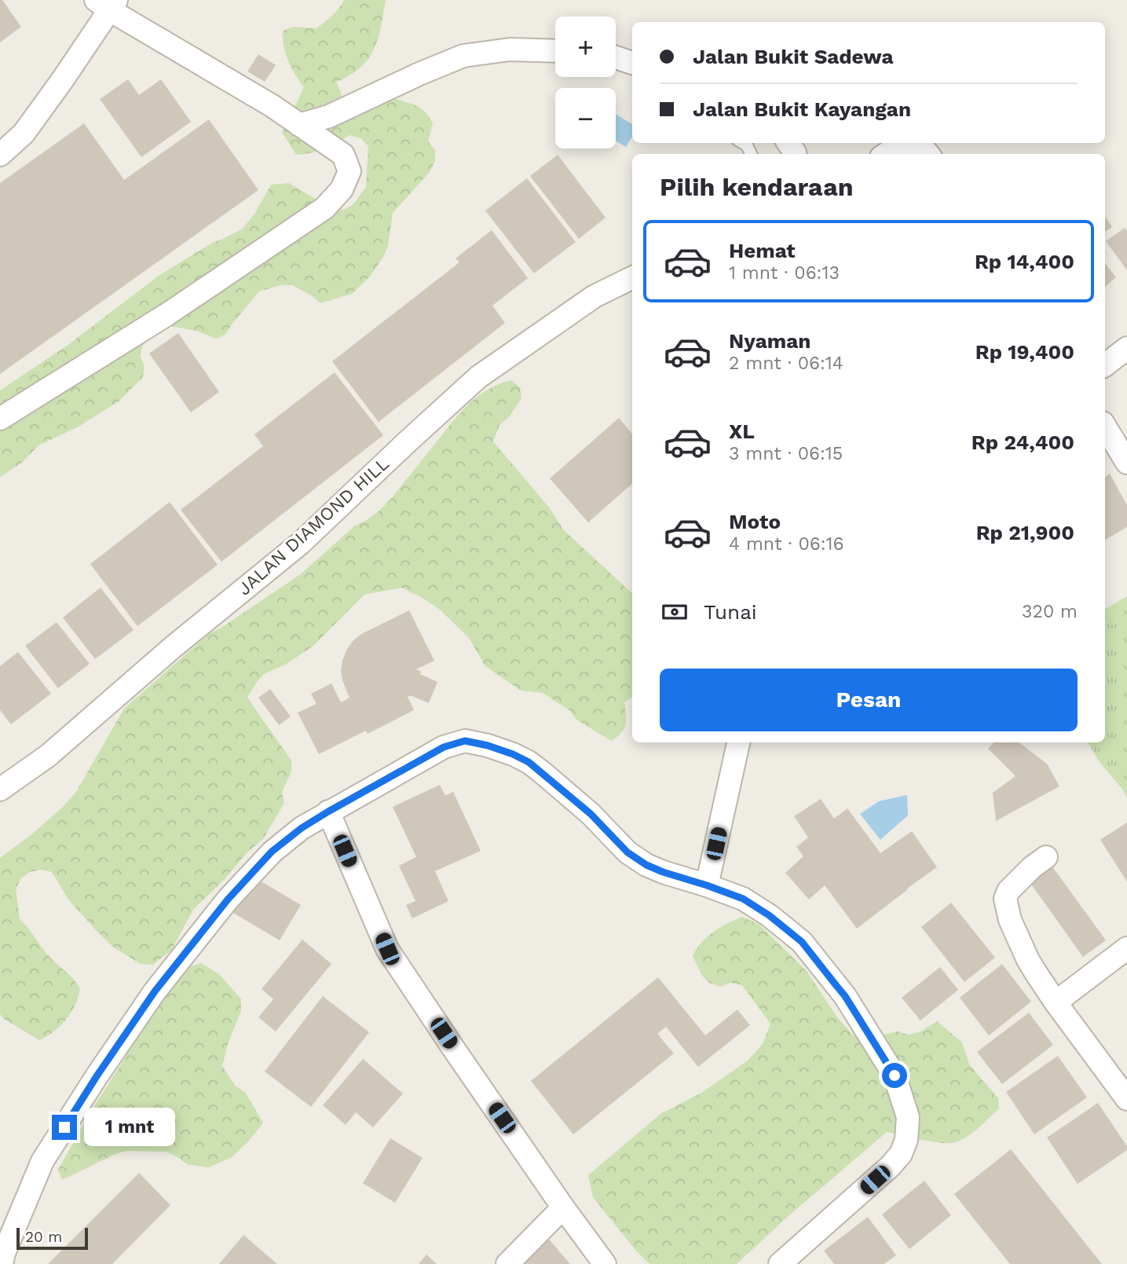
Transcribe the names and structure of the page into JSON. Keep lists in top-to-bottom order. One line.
{"streets":{"street":["JALAN DIAMOND HILL"]},"scale_bar":"20 m","page":{"map_buttons":["+","−"],"banner":["Jalan Bukit Sadewa","Jalan Bukit Kayangan"],"heading":"Pilih kendaraan","list":[{"name":"Hemat","note":"1 mnt · 06:13","value":"Rp 14,400"},{"name":"Nyaman","note":"2 mnt · 06:14","value":"Rp 19,400"},{"name":"XL","note":"3 mnt · 06:15","value":"Rp 24,400"},{"name":"Moto","note":"4 mnt · 06:16","value":"Rp 21,900"}],"pay":["Tunai","320 m"],"buttons":"Pesan","bubble":"1 mnt","scale":"20 m"}}
